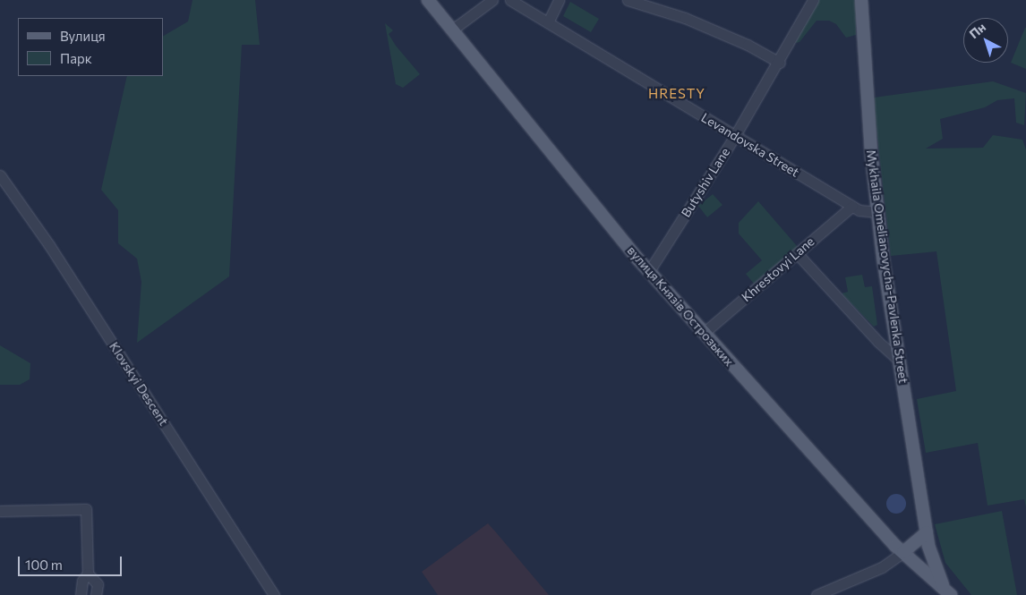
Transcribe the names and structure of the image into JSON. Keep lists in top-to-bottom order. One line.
{"streets":{"main road":["Mykhaila Omelianovycha-Pavlenka Street","вулиця Князів Острозьких"],"street":["Levandovska Street","Butyshiv Lane","Khrestovyi Lane","Klovskyi Descent"]},"crossings":[["Levandovska Street","Butyshiv Lane"],["Levandovska Street","Mykhaila Omelianovycha-Pavlenka Street"],["Levandovska Street","Khrestovyi Lane"],["Butyshiv Lane","вулиця Князів Острозьких"],["Mykhaila Omelianovycha-Pavlenka Street","вулиця Князів Острозьких"],["Khrestovyi Lane","вулиця Князів Острозьких"]],"districts":["HRESTY"],"legend":["Вулиця","Парк"],"scale_bar":"100 m","north":"top left"}
